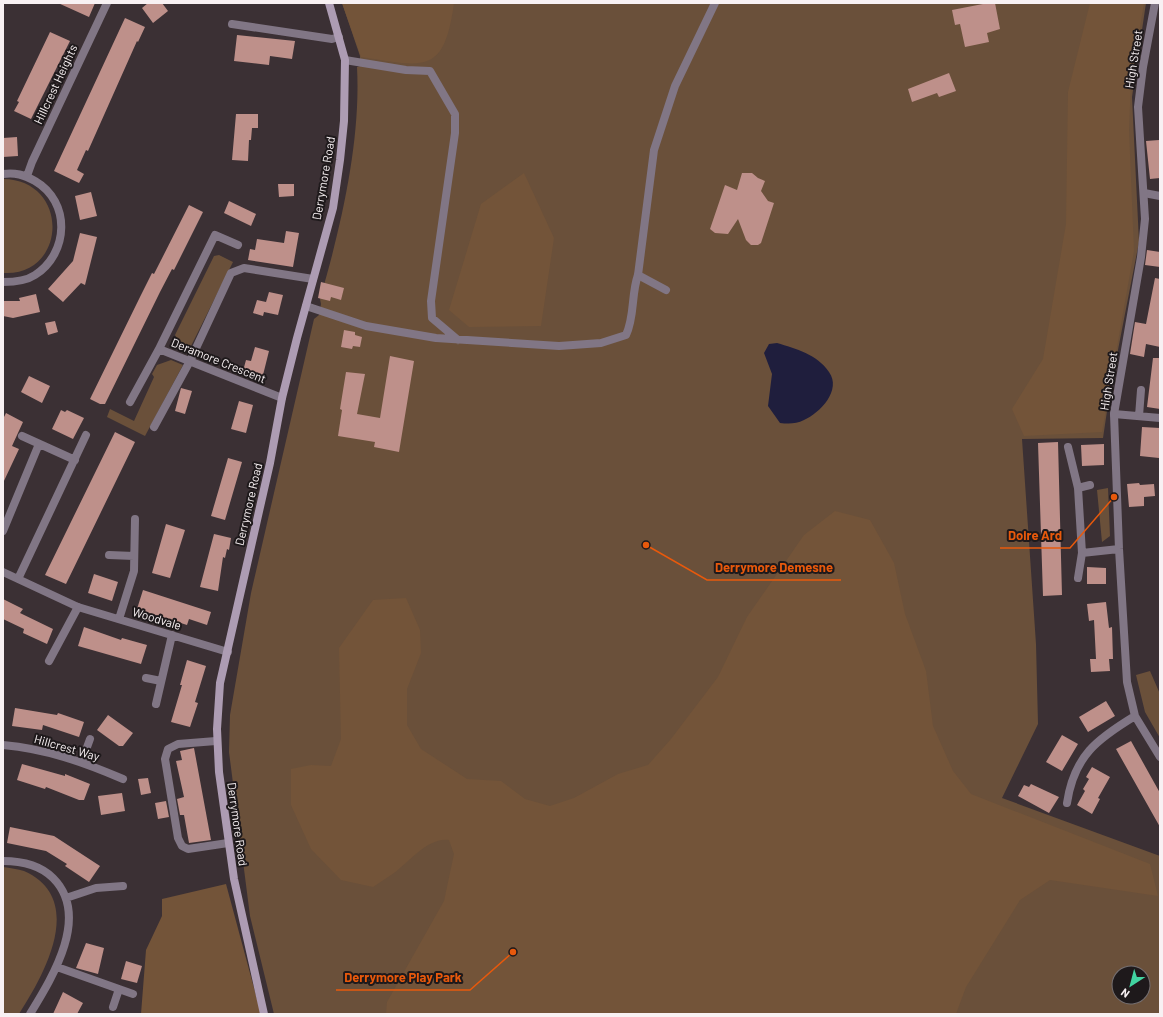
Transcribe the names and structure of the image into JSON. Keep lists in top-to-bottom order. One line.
{"streets":{"main road":["Derrymore Road"],"street":["High Street","Hillcrest Heights","Deramore Crescent","Woodvale","Hillcrest Way"]},"crossings":[["Derrymore Road","Deramore Crescent"],["Derrymore Road","Woodvale"]],"places":["Doire Ard","Derrymore Demesne","Derrymore Play Park"],"north":"bottom left"}
